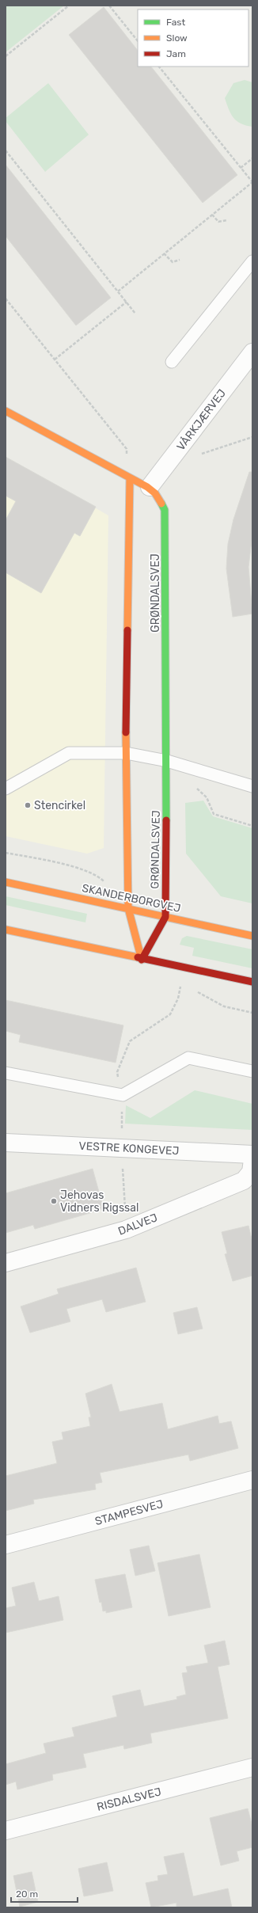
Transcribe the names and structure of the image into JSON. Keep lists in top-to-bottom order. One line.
{"streets":{"street":["VÅRKJÆRVEJ","GRØNDALSVEJ","SKANDERBORGVEJ","VESTRE KONGEVEJ","DALVEJ","STAMPESVEJ","RISDALSVEJ"]},"crossings":[["VÅRKJÆRVEJ","GRØNDALSVEJ"],["GRØNDALSVEJ","SKANDERBORGVEJ"]],"places":["Stencirkel","Jehovas Vidners Rigssal"],"legend":["Fast","Slow","Jam"],"scale_bar":"20 m"}
